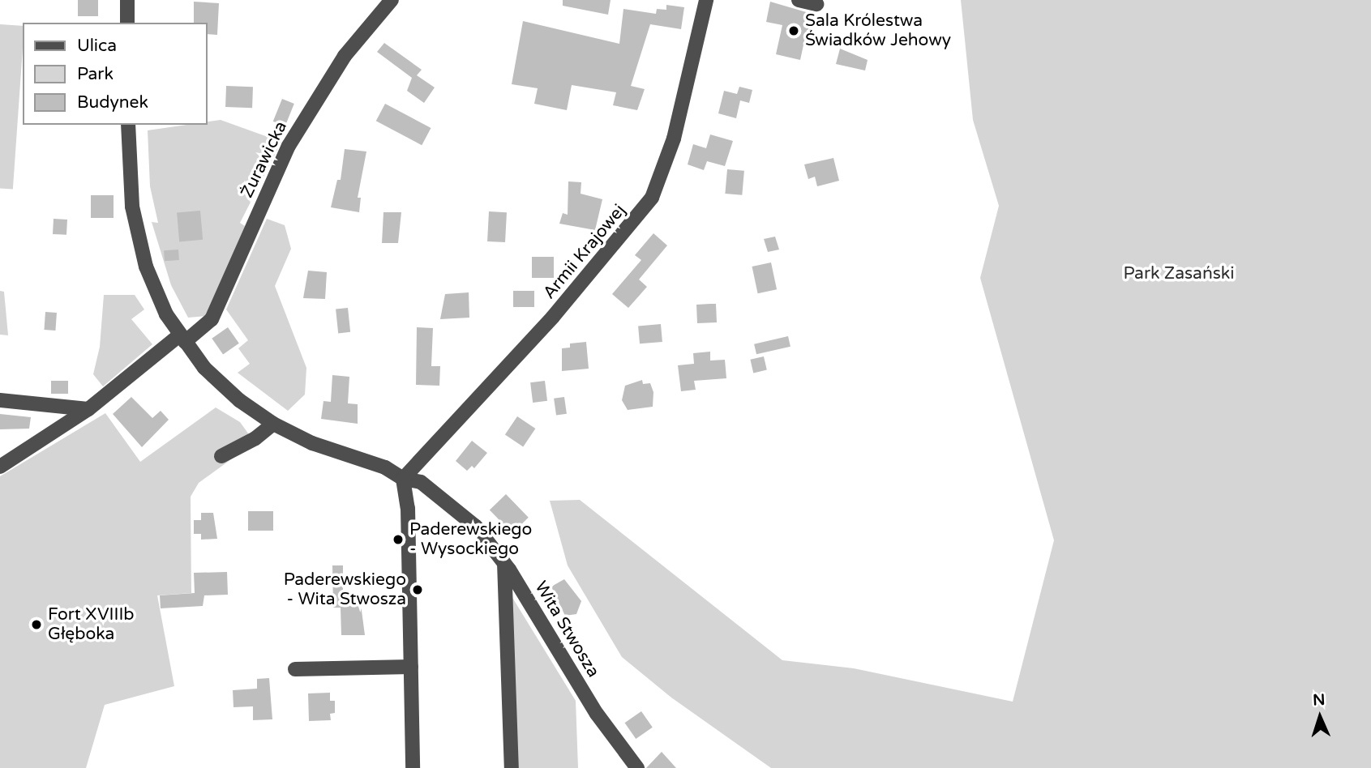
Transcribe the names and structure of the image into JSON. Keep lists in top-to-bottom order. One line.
{"streets":{"street":["Żurawicka","Armii Krajowej","Wita Stwosza"]},"crossings":[["Żurawicka","Wita Stwosza"],["Armii Krajowej","Wita Stwosza"]],"parks":["Park Zasański"],"places":["Sala Królestwa Świadków Jehowy","Paderewskiego - Wysockiego","Paderewskiego - Wita Stwosza","Fort XVIIIb Głęboka"],"legend":["Ulica","Park","Budynek"],"north":"top"}
